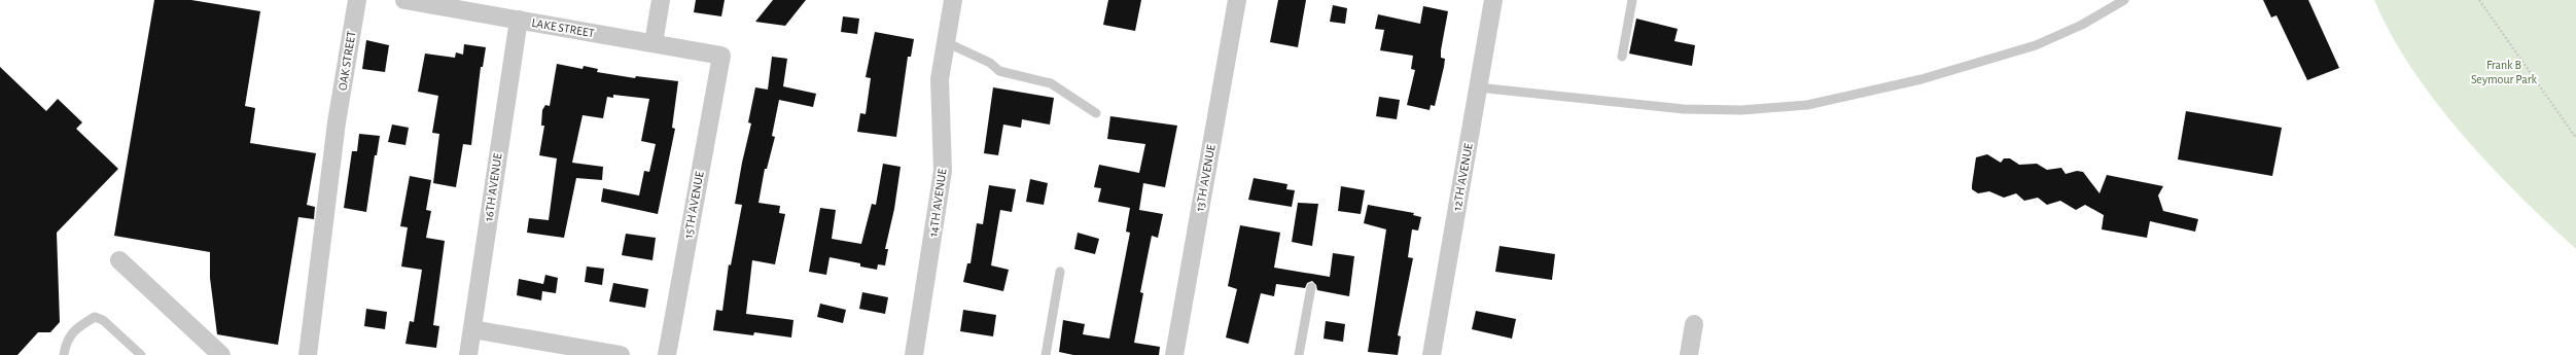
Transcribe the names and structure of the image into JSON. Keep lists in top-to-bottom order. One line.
{"streets":{"street":["LAKE STREET","OAK STREET","12TH AVENUE","13TH AVENUE","16TH AVENUE","14TH AVENUE","15TH AVENUE"]},"crossings":[["LAKE STREET","16TH AVENUE"],["LAKE STREET","15TH AVENUE"]],"parks":["Frank B Seymour Park"]}
